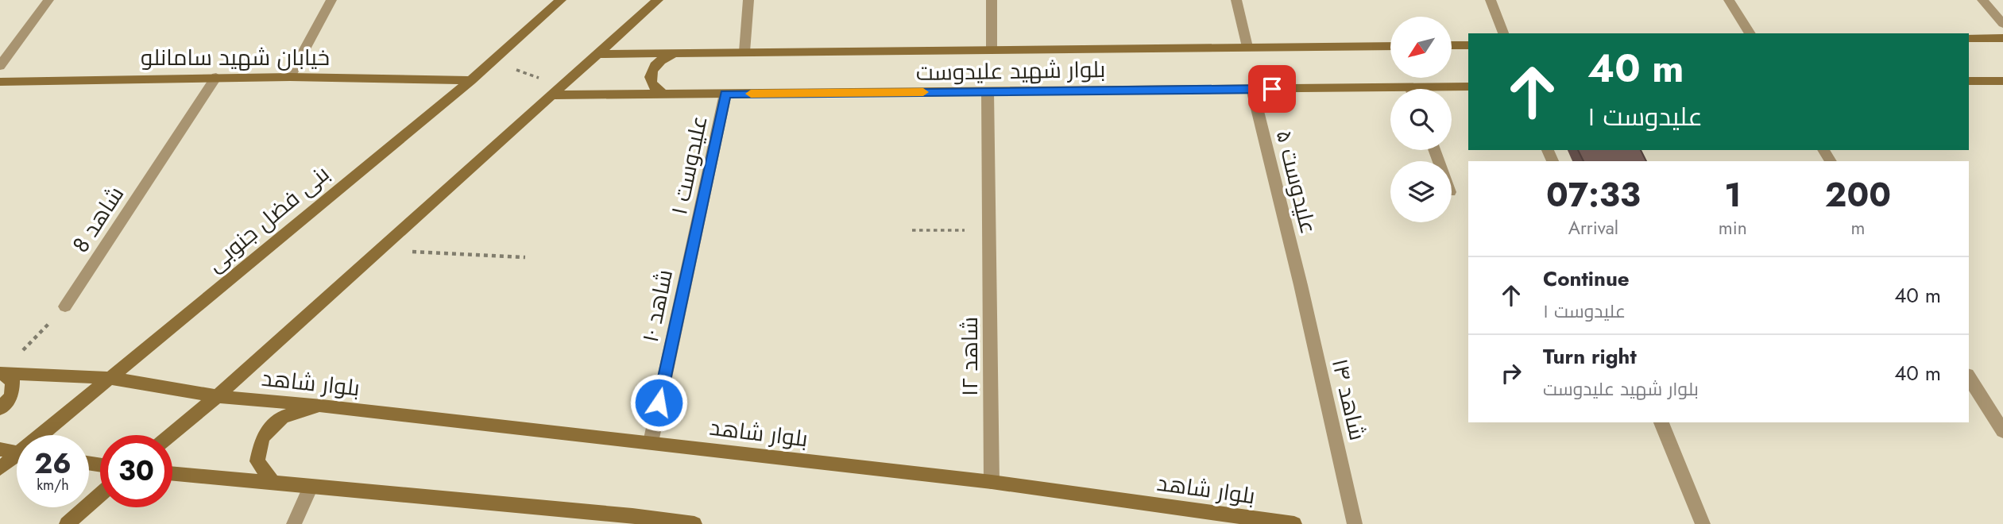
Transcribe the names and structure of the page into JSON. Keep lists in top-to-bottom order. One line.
{"streets":{"main road":["خیابان شهید سامانلو","بلوار شهید علیدوست","بنی فضل جنوبی","بلوار شاهد"],"street":["علیدوست ۱","علیدوست ۵","شاهد 8","شاهد ۱۰","شاهد ۱۲","شاهد ۱۴"]},"crossings":[["خیابان شهید سامانلو","بنی فضل جنوبی"],["خیابان شهید سامانلو","شاهد 8"],["بلوار شهید علیدوست","علیدوست ۱"],["بلوار شهید علیدوست","علیدوست ۵"],["بلوار شهید علیدوست","شاهد ۱۲"],["علیدوست ۱","شاهد ۱۰"],["علیدوست ۵","شاهد ۱۴"],["بنی فضل جنوبی","بلوار شاهد"],["شاهد ۱۰","بلوار شاهد"],["شاهد ۱۲","بلوار شاهد"]],"north":"bottom left","page":{"turn":["40 m","علیدوست ۱"],"eta":["07:33","Arrival","1","min","200","m"],"list":[{"name":"Continue","note":"علیدوست ۱","value":"40 m"},{"name":"Turn right","note":"بلوار شهید علیدوست","value":"40 m"}],"speed":"26 km/h","limit":"30"}}
